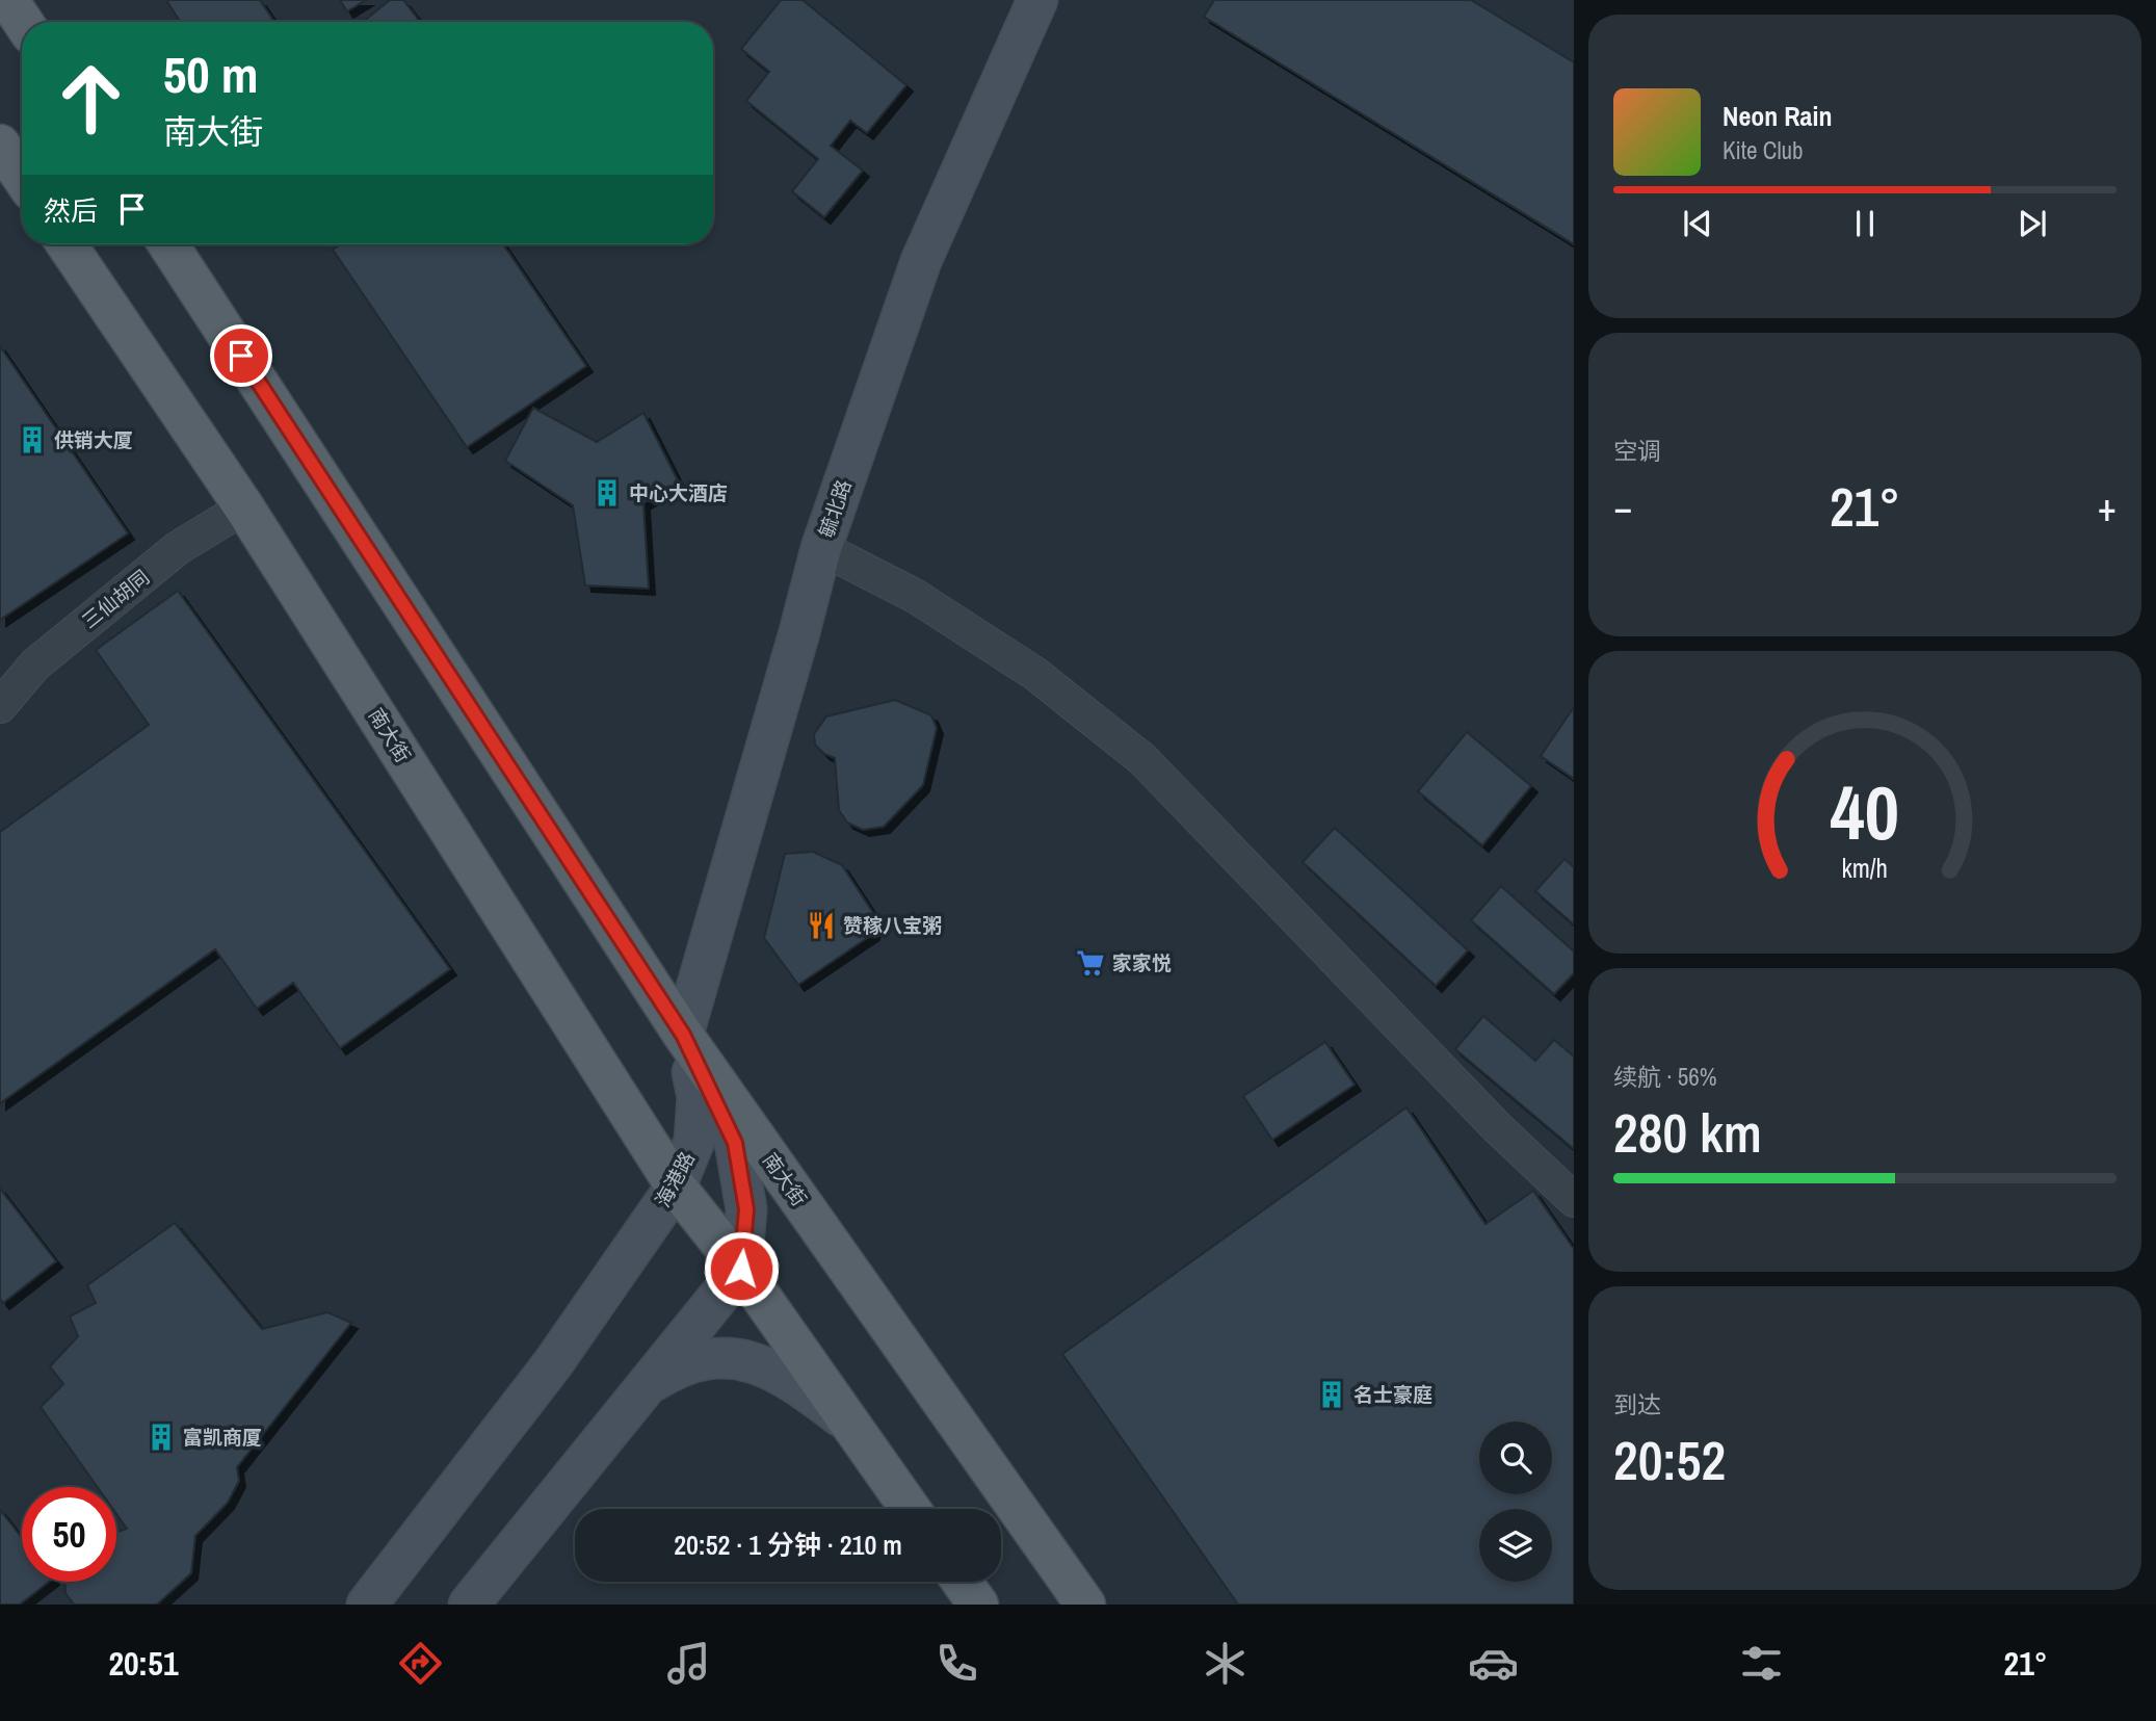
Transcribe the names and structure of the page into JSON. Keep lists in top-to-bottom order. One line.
{"streets":{"main road":["毓北路","南大街","海港路"],"street":["三仙胡同"]},"crossings":[["毓北路","南大街"],["毓北路","海港路"],["三仙胡同","南大街"],["南大街","海港路"]],"places":{"building":["供销大厦","中心大酒店","名士豪庭","富凯商厦"],"restaurant":["赞稼八宝粥"],"supermarket":["家家悦"]},"page":{"turn":["50 m","南大街"],"song":["Neon Rain","Kite Club"],"then":"然后","tile":["空调",["续航 · 56%","280 km"],["到达","20:52"]],"heat":["−","21°","+"],"limit":"50","trip":"20:52 · 1 分钟 · 210 m","tabs":["20:51","21°"],"gauge":["40","km/h"]}}
